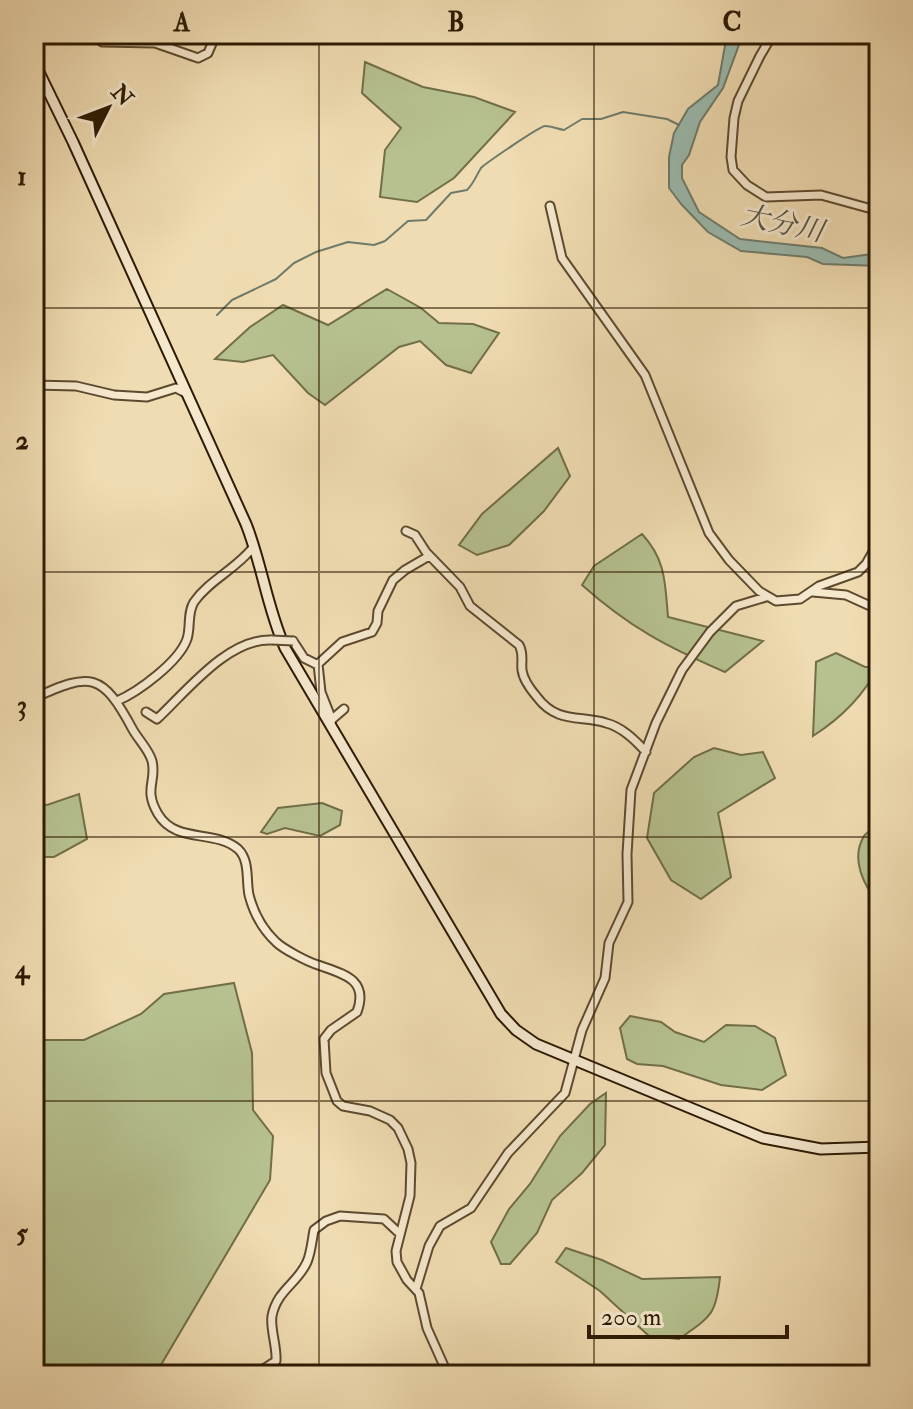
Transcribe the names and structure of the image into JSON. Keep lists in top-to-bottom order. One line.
{"water":["大分川"],"scale_bar":"200 m","north":"top right","grid":{"columns":["A","B","C"],"rows":["1","2","3","4","5"]}}
